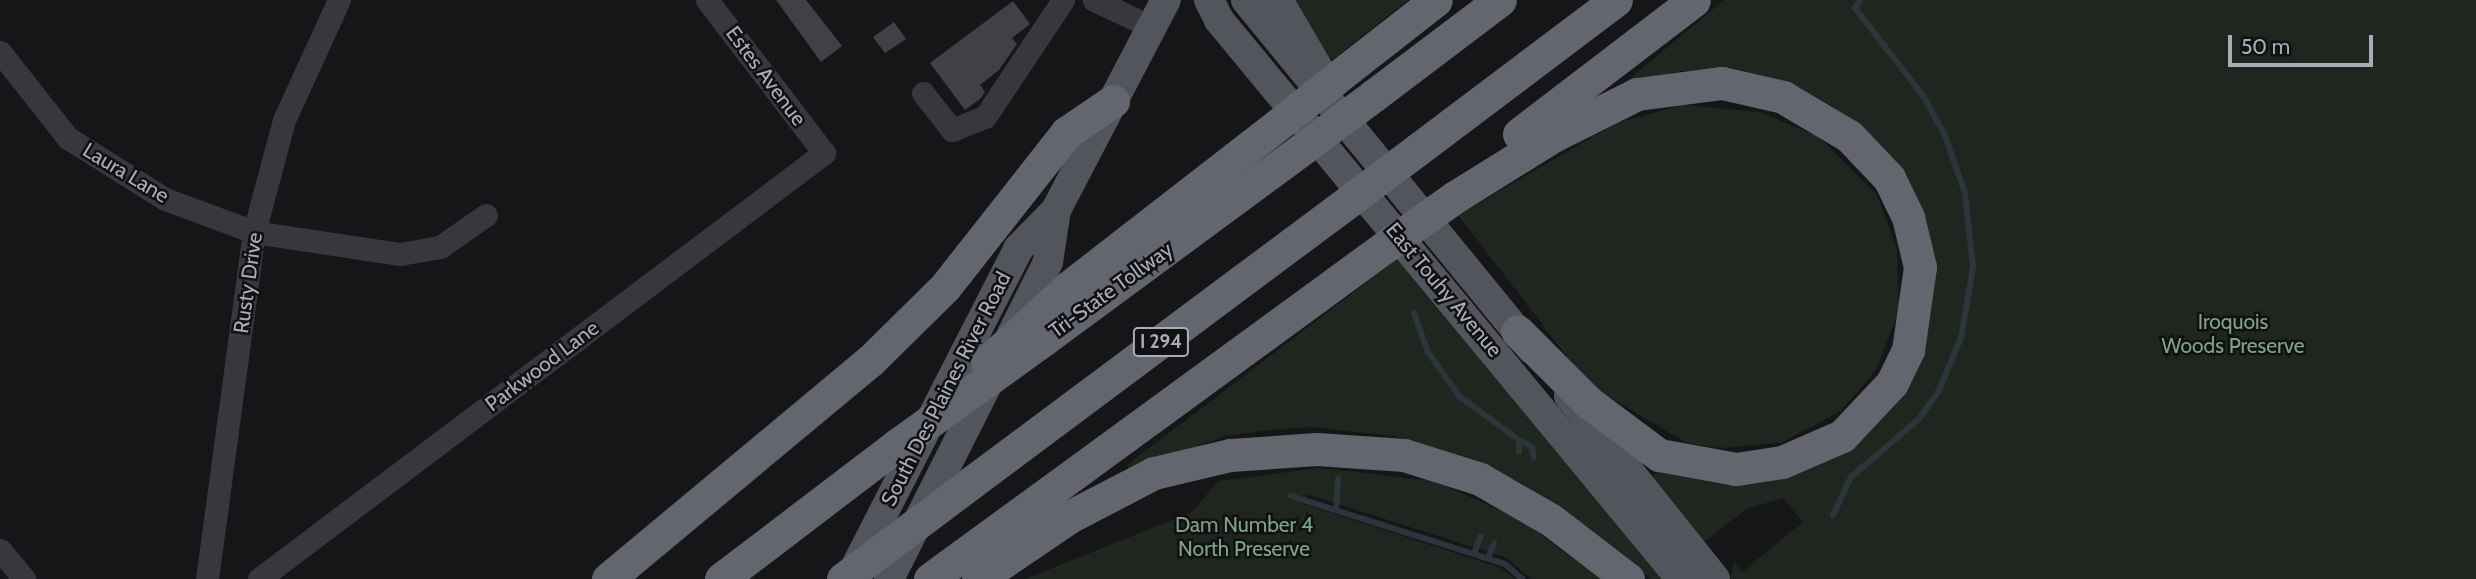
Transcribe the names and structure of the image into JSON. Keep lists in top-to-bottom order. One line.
{"streets":{"highway":["Tri-State Tollway","I 294"],"main road":["East Touhy Avenue","South Des Plaines River Road"],"street":["Estes Avenue","Laura Lane","Rusty Drive","Parkwood Lane"]},"crossings":[["Estes Avenue","Parkwood Lane"],["Laura Lane","Rusty Drive"]],"parks":["Iroquois Woods Preserve","Dam Number 4 North Preserve"],"scale_bar":"50 m"}
